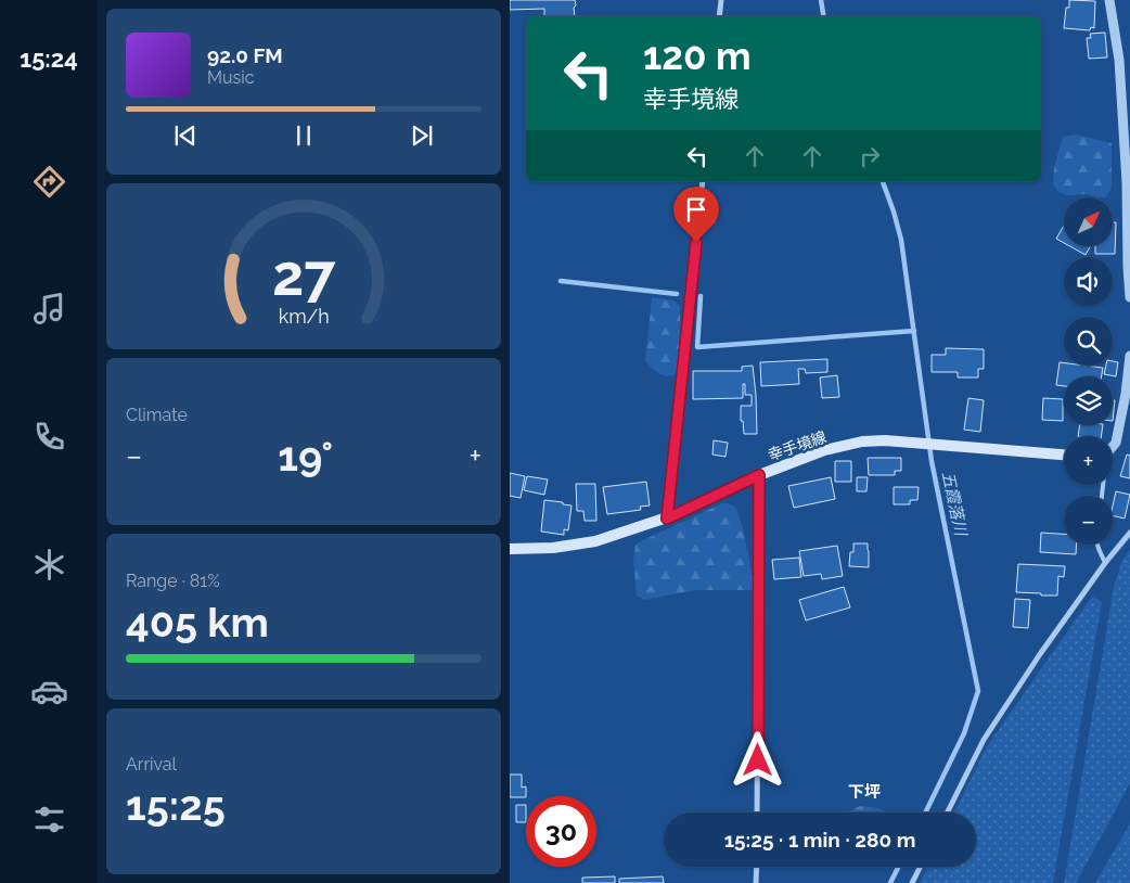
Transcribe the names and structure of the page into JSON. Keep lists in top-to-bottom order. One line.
{"streets":{"main road":["幸手境線"]},"districts":["下坪"],"water":["五霞落川"],"north":"top right","page":{"tabs":"15:24","turn":["120 m","幸手境線"],"song":["92.0 FM","Music"],"map_buttons":["+","−"],"tile":["Climate",["Range · 81%","405 km"],["Arrival","15:25"]],"heat":["−","19°","+"],"limit":"30","trip":"15:25 · 1 min · 280 m","gauge":["27","km/h"]}}
